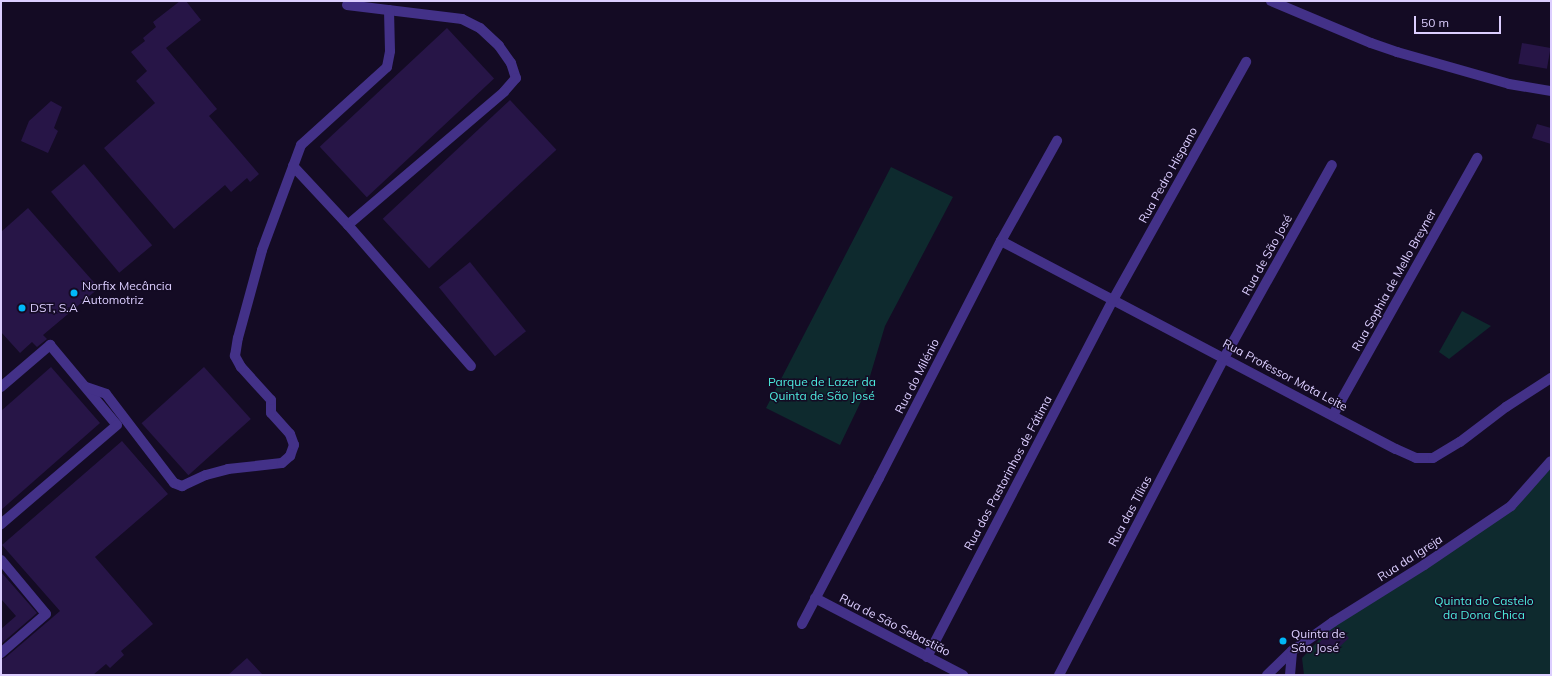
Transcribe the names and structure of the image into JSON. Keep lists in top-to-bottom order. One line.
{"streets":{"street":["Rua Pedro Hispano","Rua de São José","Rua Sophia de Mello Breyner","Rua Professor Mota Leite","Rua do Milénio","Rua dos Pastorinhos de Fátima","Rua das Tílias","Rua da Igreja","Rua de São Sebastião"]},"crossings":[["Rua Pedro Hispano","Rua Professor Mota Leite"],["Rua Pedro Hispano","Rua dos Pastorinhos de Fátima"],["Rua de São José","Rua Professor Mota Leite"],["Rua de São José","Rua das Tílias"],["Rua Sophia de Mello Breyner","Rua Professor Mota Leite"],["Rua Professor Mota Leite","Rua do Milénio"],["Rua Professor Mota Leite","Rua dos Pastorinhos de Fátima"],["Rua Professor Mota Leite","Rua das Tílias"],["Rua do Milénio","Rua de São Sebastião"],["Rua dos Pastorinhos de Fátima","Rua de São Sebastião"]],"parks":["Parque de Lazer da Quinta de São José","Quinta do Castelo da Dona Chica"],"places":["Norfix Mecância Automotriz","DST, S.A","Quinta de São José"],"scale_bar":"50 m"}
